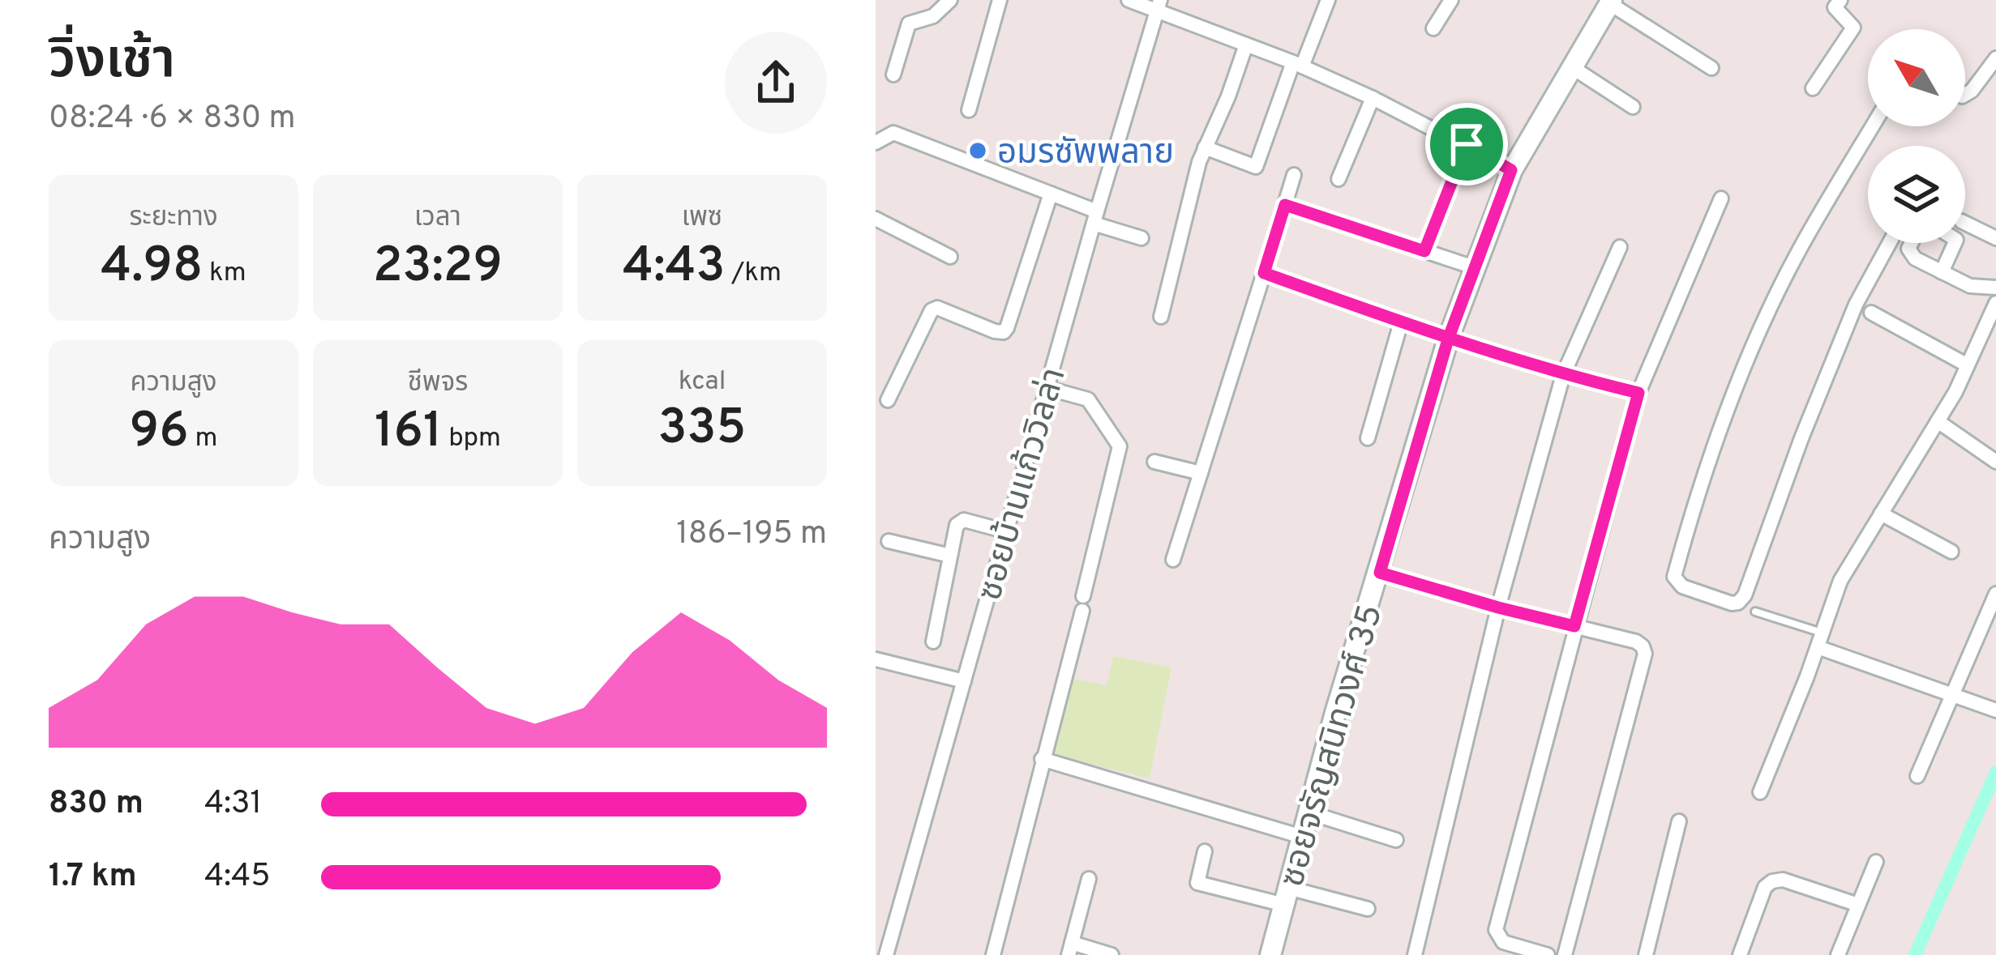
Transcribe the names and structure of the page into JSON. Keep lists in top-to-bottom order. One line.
{"streets":{"street":["ซอยบ้านแก้ววิลล่า","ซอยจรัญสนิทวงศ์ 35"]},"places":["อมรซัพพลาย"],"north":"top left","page":{"heading":["วิ่งเช้า","08:24 · 6 × 830 m"],"stats":[["ระยะทาง","4.98 km"],["เวลา","23:29"],["เพซ","4:43 /km"],["ความสูง","96 m"],["ชีพจร","161 bpm"],["kcal","335"]],"chart":["ความสูง","186–195 m"],"list":[{"name":"830 m","note":"4:31"},{"name":"1.7 km","note":"4:45"}]}}
